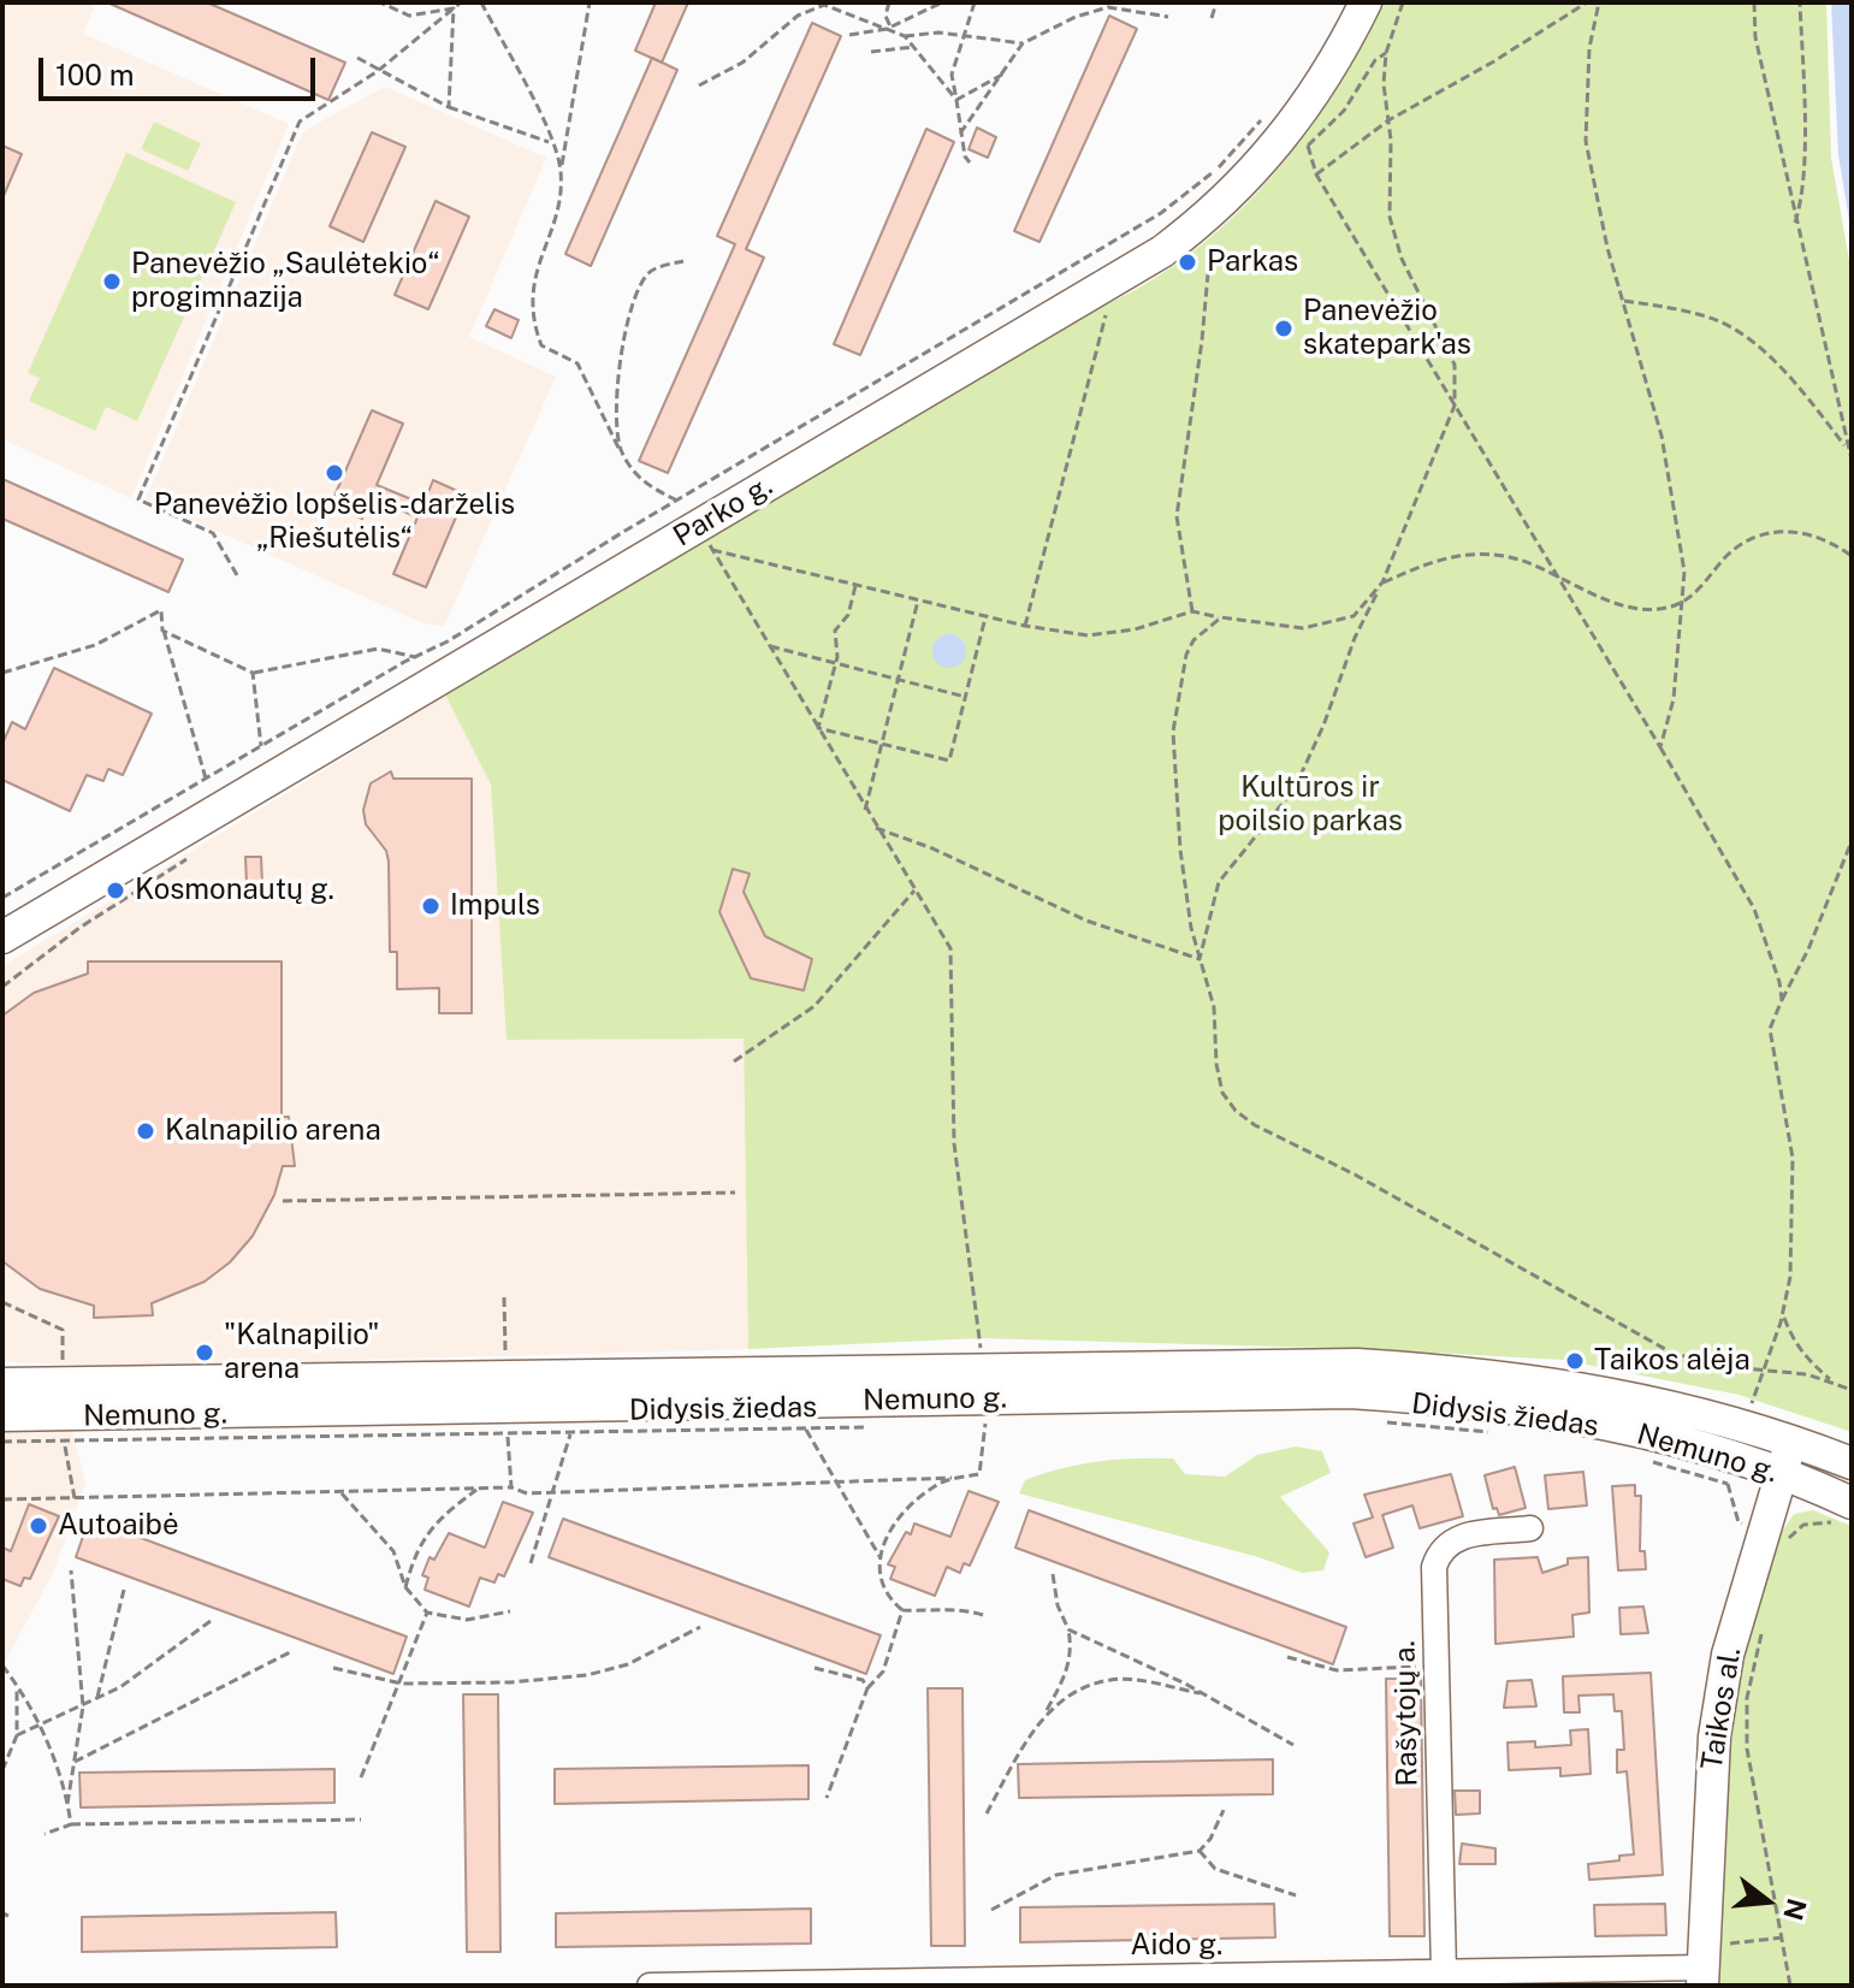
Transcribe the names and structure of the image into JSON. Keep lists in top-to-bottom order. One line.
{"streets":{"main road":["Parko g.","Nemuno g.","Taikos al."],"street":["Rašytojų a.","Aido g."],"path":["Didysis žiedas"]},"crossings":[["Nemuno g.","Didysis žiedas"],["Nemuno g.","Taikos al."],["Taikos al.","Aido g."],["Rašytojų a.","Aido g."]],"parks":["Kultūros ir poilsio parkas"],"places":["Parkas","Panevėžio „Saulėtekio“ progimnazija","Panevėžio skatepark'as","Panevėžio lopšelis-darželis „Riešutėlis“","Kosmonautų g.","Impuls","Kalnapilio arena","\"Kalnapilio\" arena","Taikos alėja","Autoaibė"],"scale_bar":"100 m","north":"right"}
